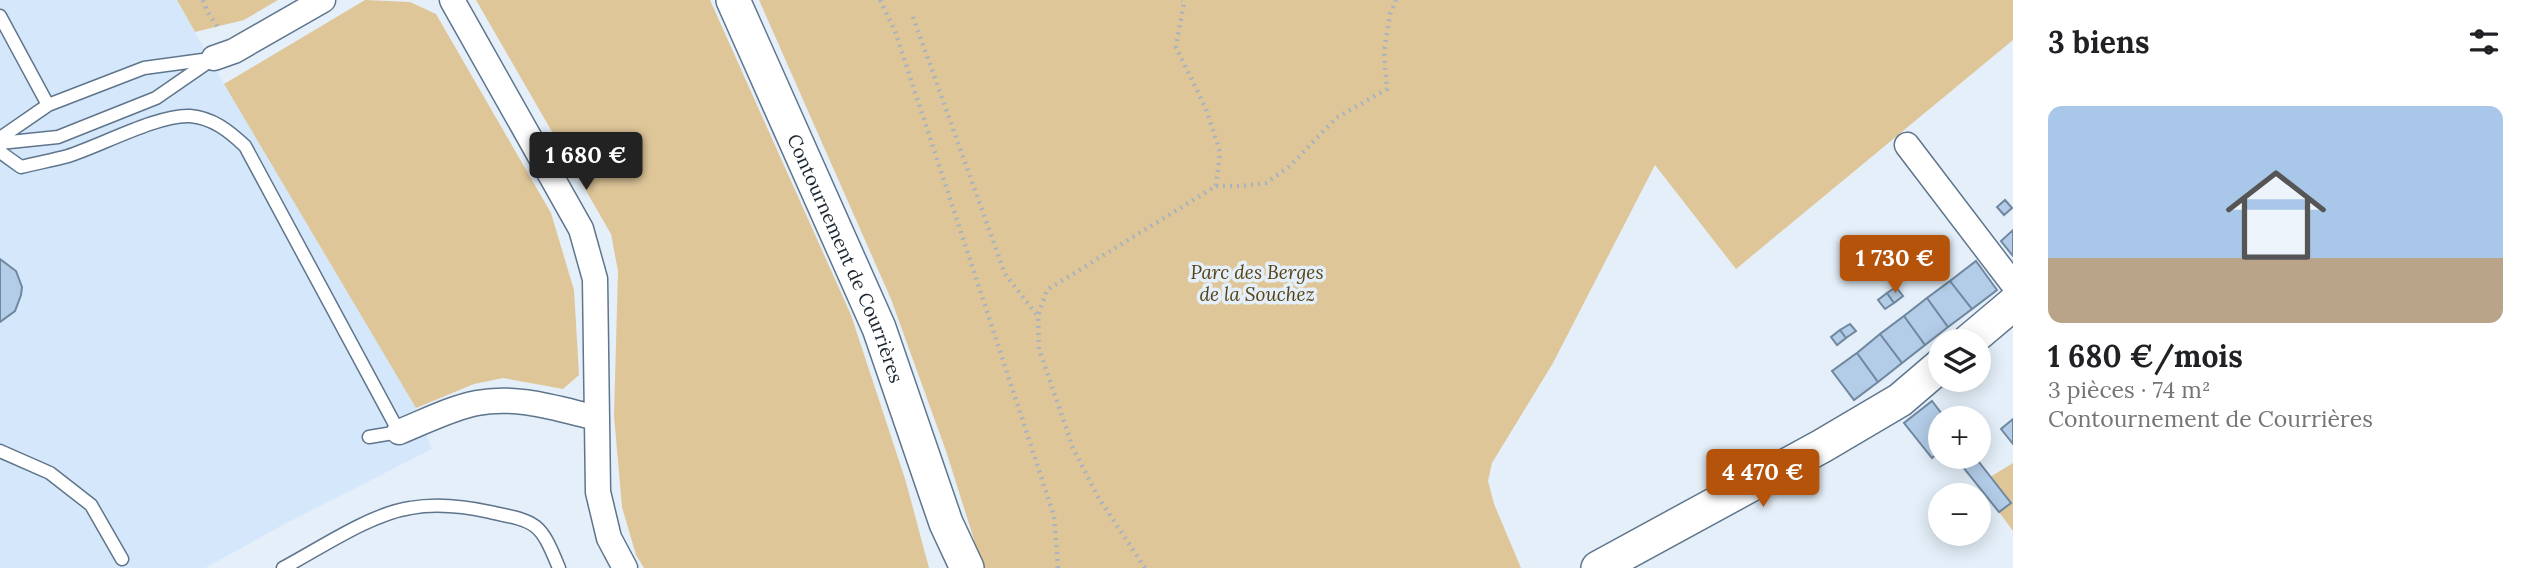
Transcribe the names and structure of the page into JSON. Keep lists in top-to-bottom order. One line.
{"streets":{"street":["Contournement de Courrières"]},"parks":["Parc des Berges de la Souchez"],"page":{"heading":"3 biens","list":[{"name":"1 680 €/mois","note":"3 pièces · 74 m² · Contournement de Courrières"}],"price":["1 680 €","1 730 €","4 470 €"],"map_buttons":["+","−"]}}
